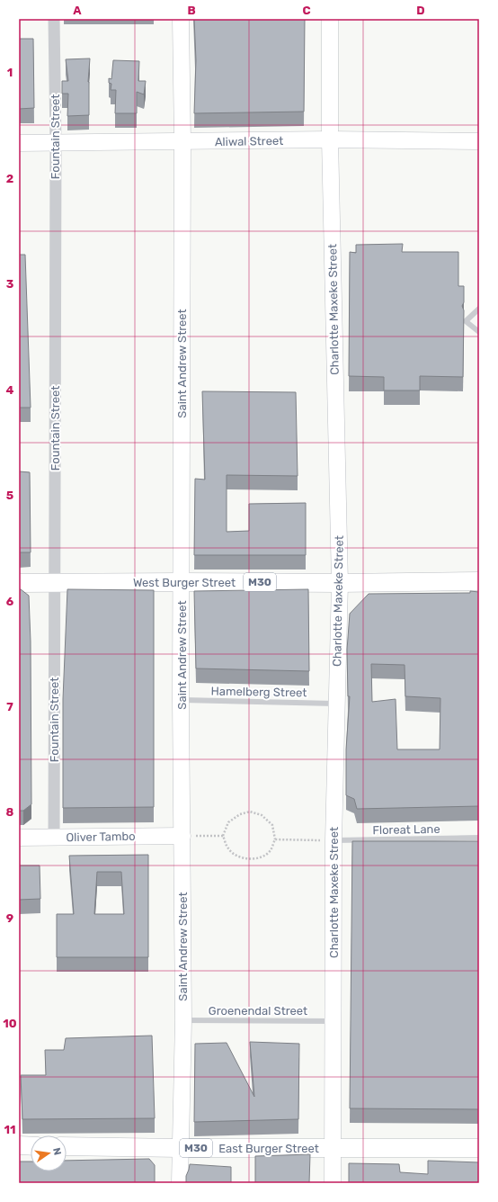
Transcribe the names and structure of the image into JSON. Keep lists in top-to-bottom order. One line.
{"streets":{"main road":["West Burger Street","M30","East Burger Street"],"street":["Fountain Street","Aliwal Street","Charlotte Maxeke Street","Saint Andrew Street","Oliver Tambo"],"lane":["Hamelberg Street","Floreat Lane","Groenendal Street"]},"crossings":[["Fountain Street","Aliwal Street"],["Fountain Street","West Burger Street"],["Fountain Street","Oliver Tambo"],["Aliwal Street","Charlotte Maxeke Street"],["Aliwal Street","Saint Andrew Street"],["Charlotte Maxeke Street","West Burger Street"],["Charlotte Maxeke Street","Hamelberg Street"],["Charlotte Maxeke Street","Floreat Lane"],["Charlotte Maxeke Street","Groenendal Street"],["Charlotte Maxeke Street","East Burger Street"],["Saint Andrew Street","West Burger Street"],["Saint Andrew Street","Hamelberg Street"],["Saint Andrew Street","Oliver Tambo"],["Saint Andrew Street","Groenendal Street"],["Saint Andrew Street","East Burger Street"]],"north":"right","grid":{"columns":["A","B","C","D"],"rows":["1","2","3","4","5","6","7","8","9","10","11"]}}
